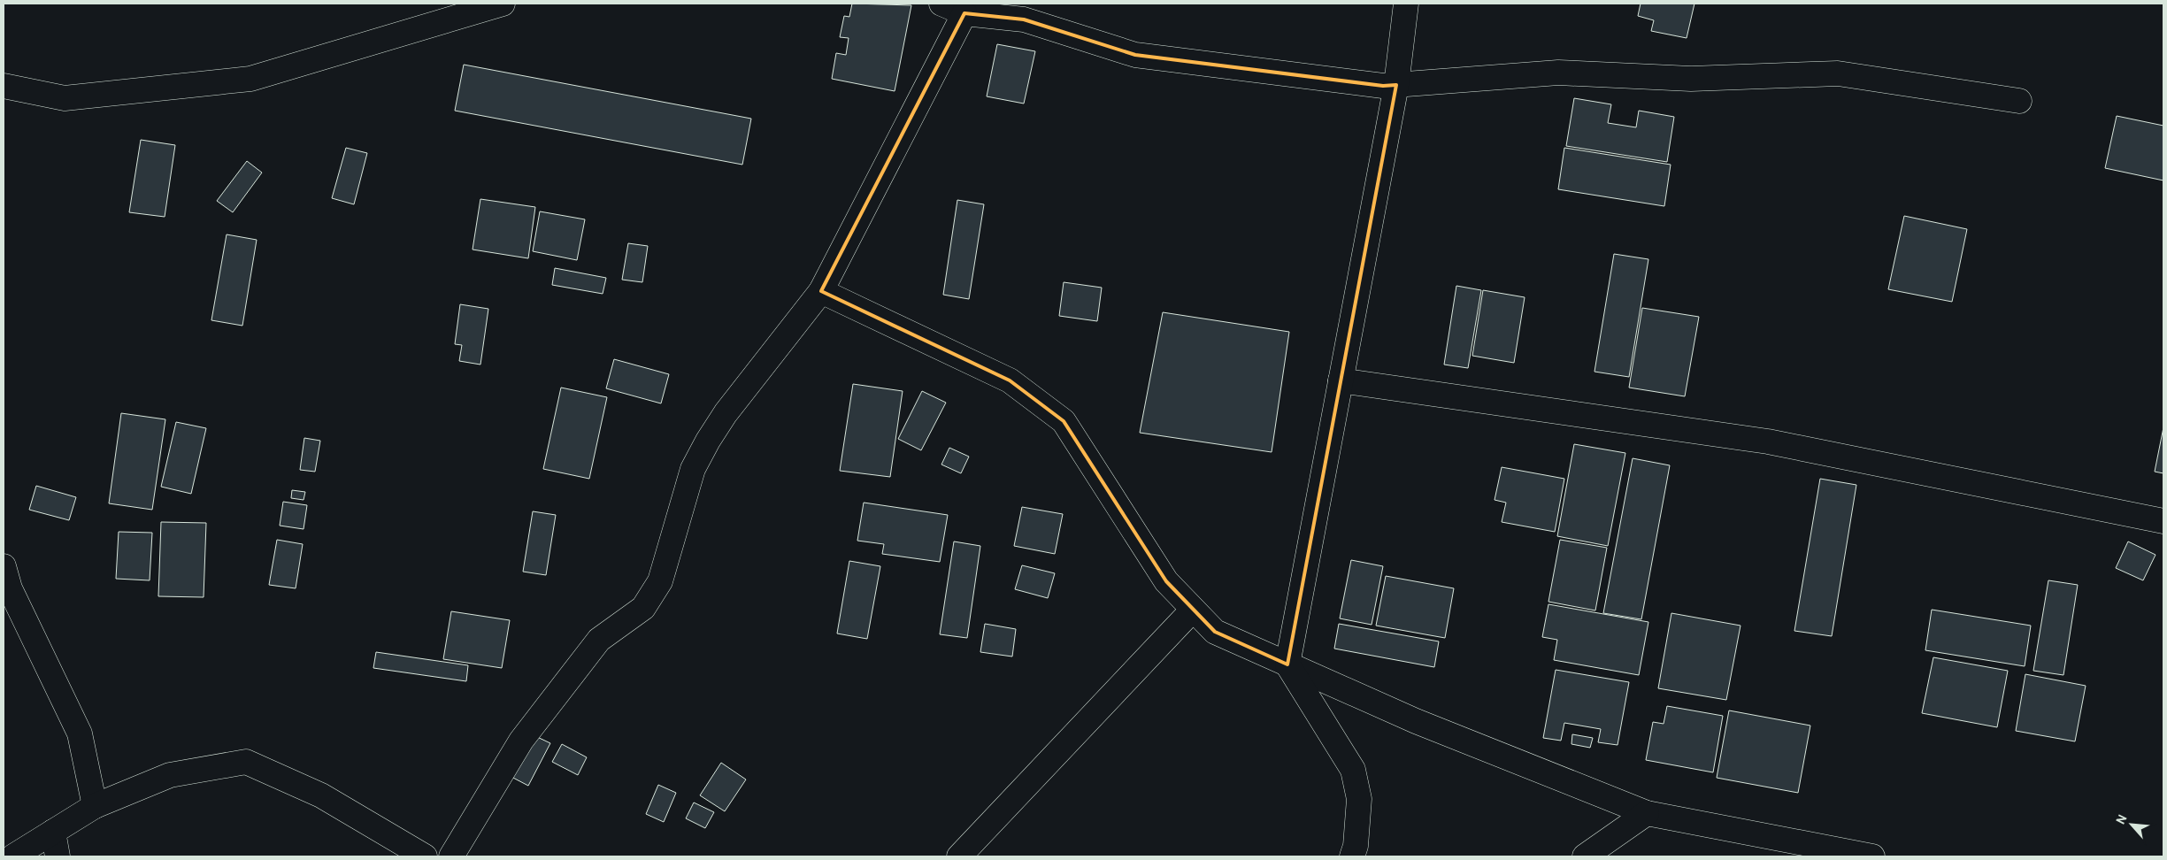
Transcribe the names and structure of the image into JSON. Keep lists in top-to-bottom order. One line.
{"north":"top left"}
